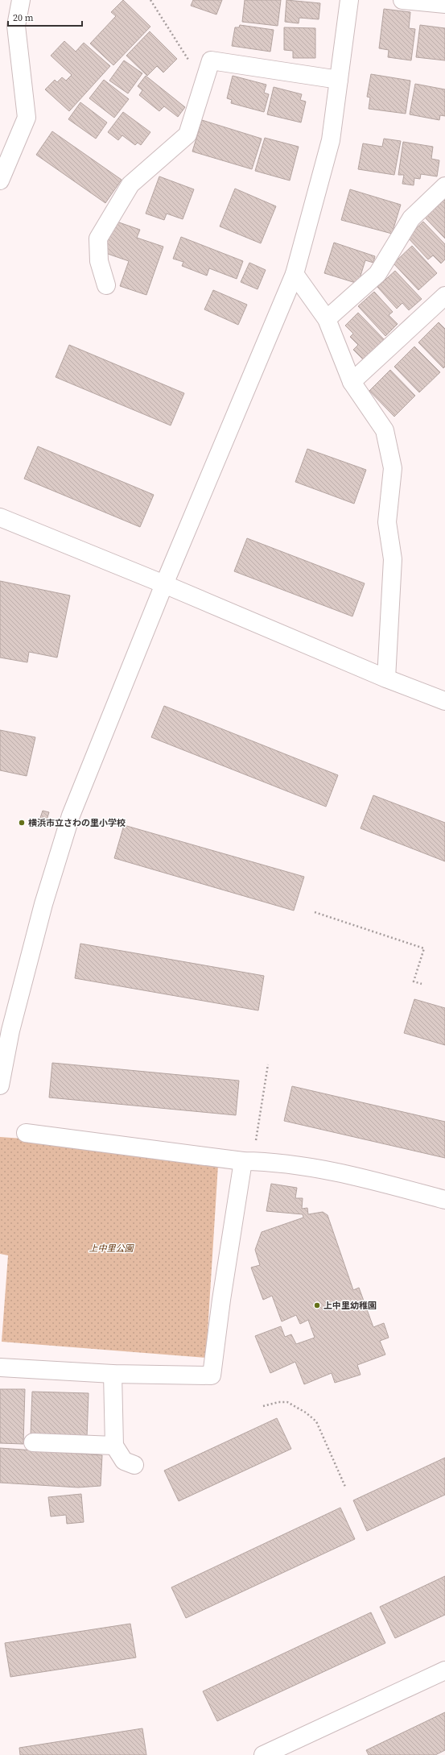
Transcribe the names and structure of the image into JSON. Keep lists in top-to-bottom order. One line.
{"parks":["上中里公園"],"places":["横浜市立さわの里小学校","上中里幼稚園"],"scale_bar":"20 m"}
